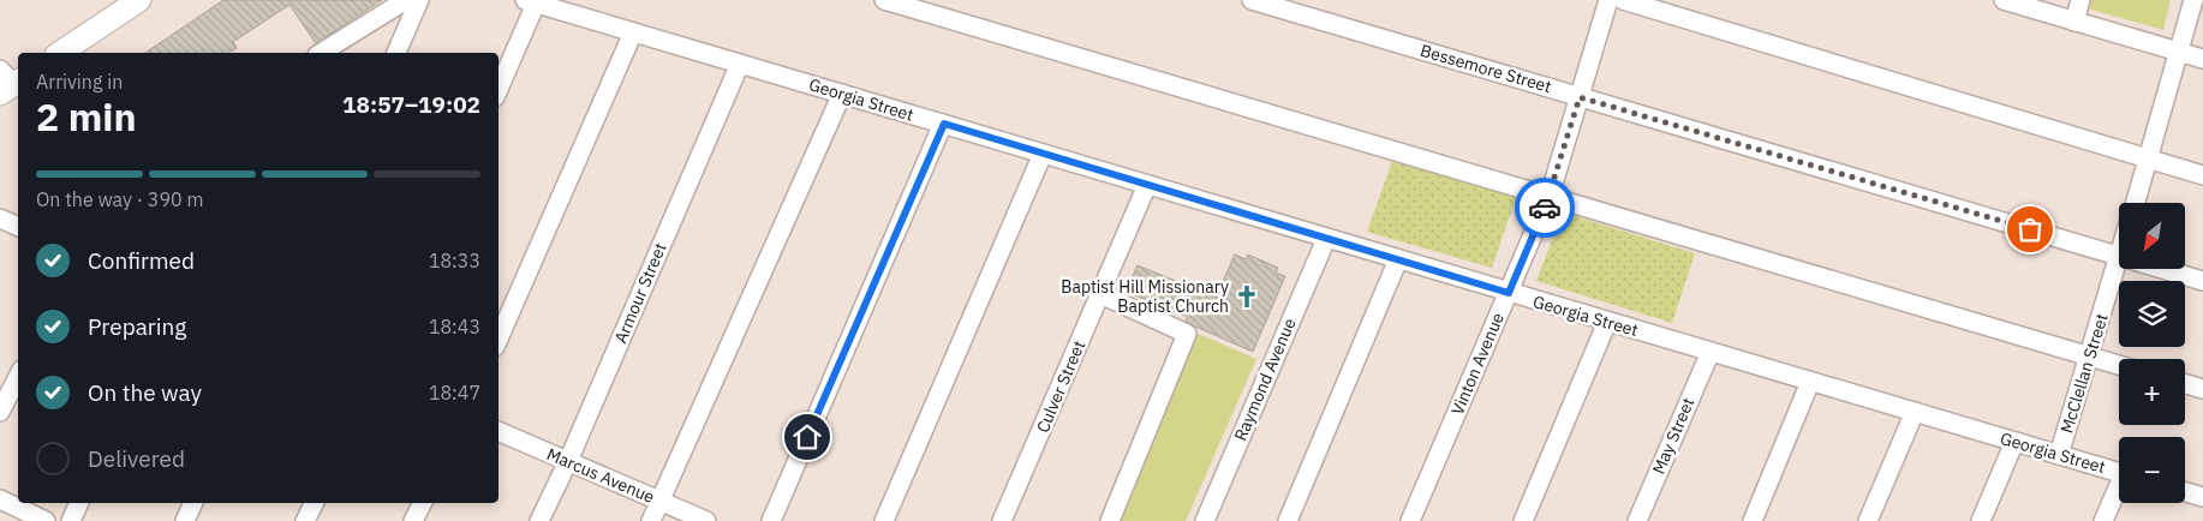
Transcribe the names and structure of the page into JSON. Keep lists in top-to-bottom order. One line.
{"streets":{"street":["Bessemore Street","Georgia Street","Armour Street","Vinton Avenue","McClellan Street","Raymond Avenue","Culver Street","May Street","Marcus Avenue"]},"crossings":[["Bessemore Street","Vinton Avenue"],["Georgia Street","Armour Street"],["Georgia Street","Vinton Avenue"],["Georgia Street","McClellan Street"],["Georgia Street","Raymond Avenue"],["Georgia Street","Culver Street"],["Georgia Street","May Street"],["Armour Street","Marcus Avenue"]],"places":{"church":["Baptist Hill Missionary Baptist Church"]},"north":"bottom left","page":{"heading":["2 min","Arriving in","18:57–19:02"],"bar":"On the way · 390 m","map_buttons":["+","−"],"list":[["Confirmed","18:33"],["Preparing","18:43"],["On the way","18:47"],"Delivered"]}}
